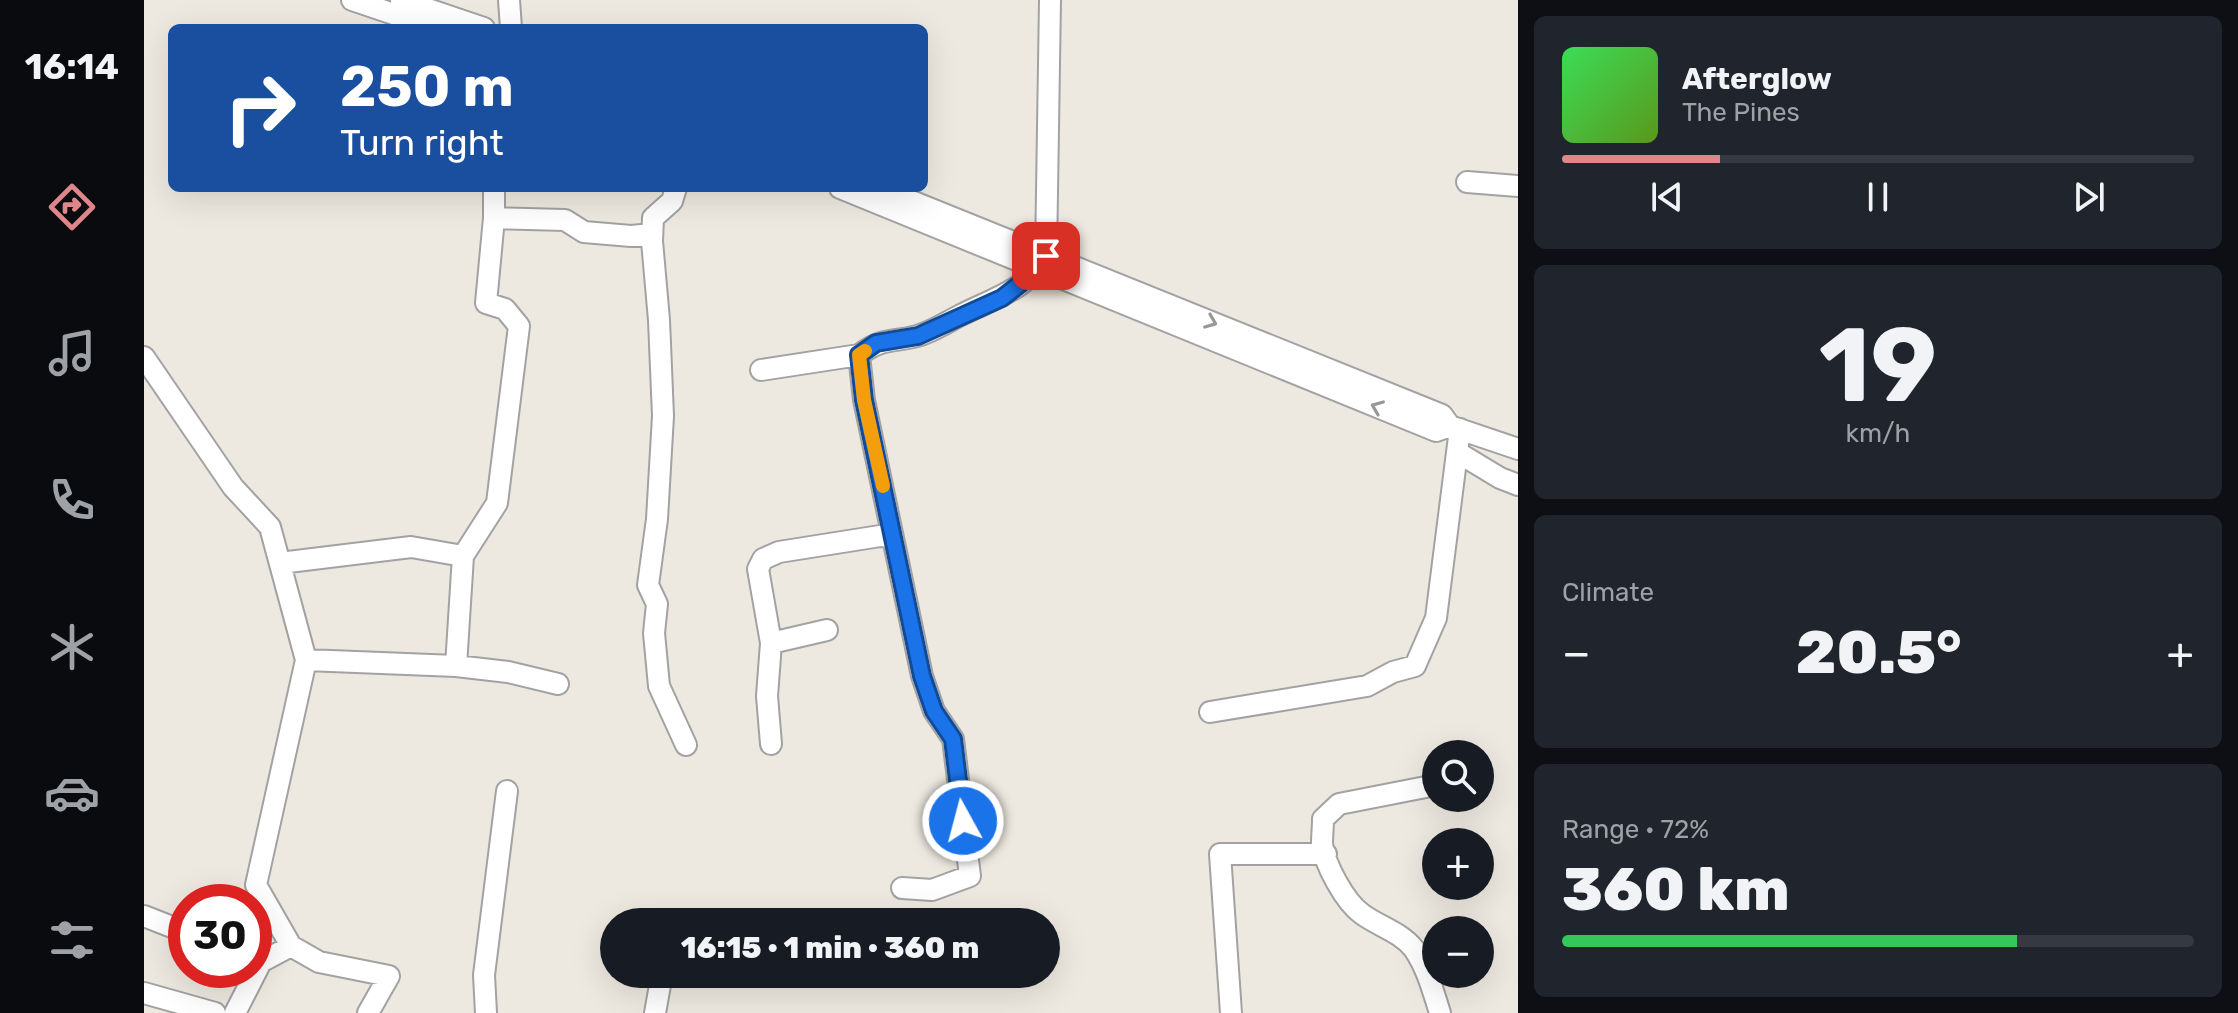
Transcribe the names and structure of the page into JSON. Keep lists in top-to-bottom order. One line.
{"page":{"tabs":"16:14","turn":["250 m","Turn right"],"song":["Afterglow","The Pines"],"tile":[["19","km/h"],"Climate",["Range · 72%","360 km"]],"heat":["−","20.5°","+"],"map_buttons":["+","−"],"limit":"30","trip":"16:15 · 1 min · 360 m"}}
